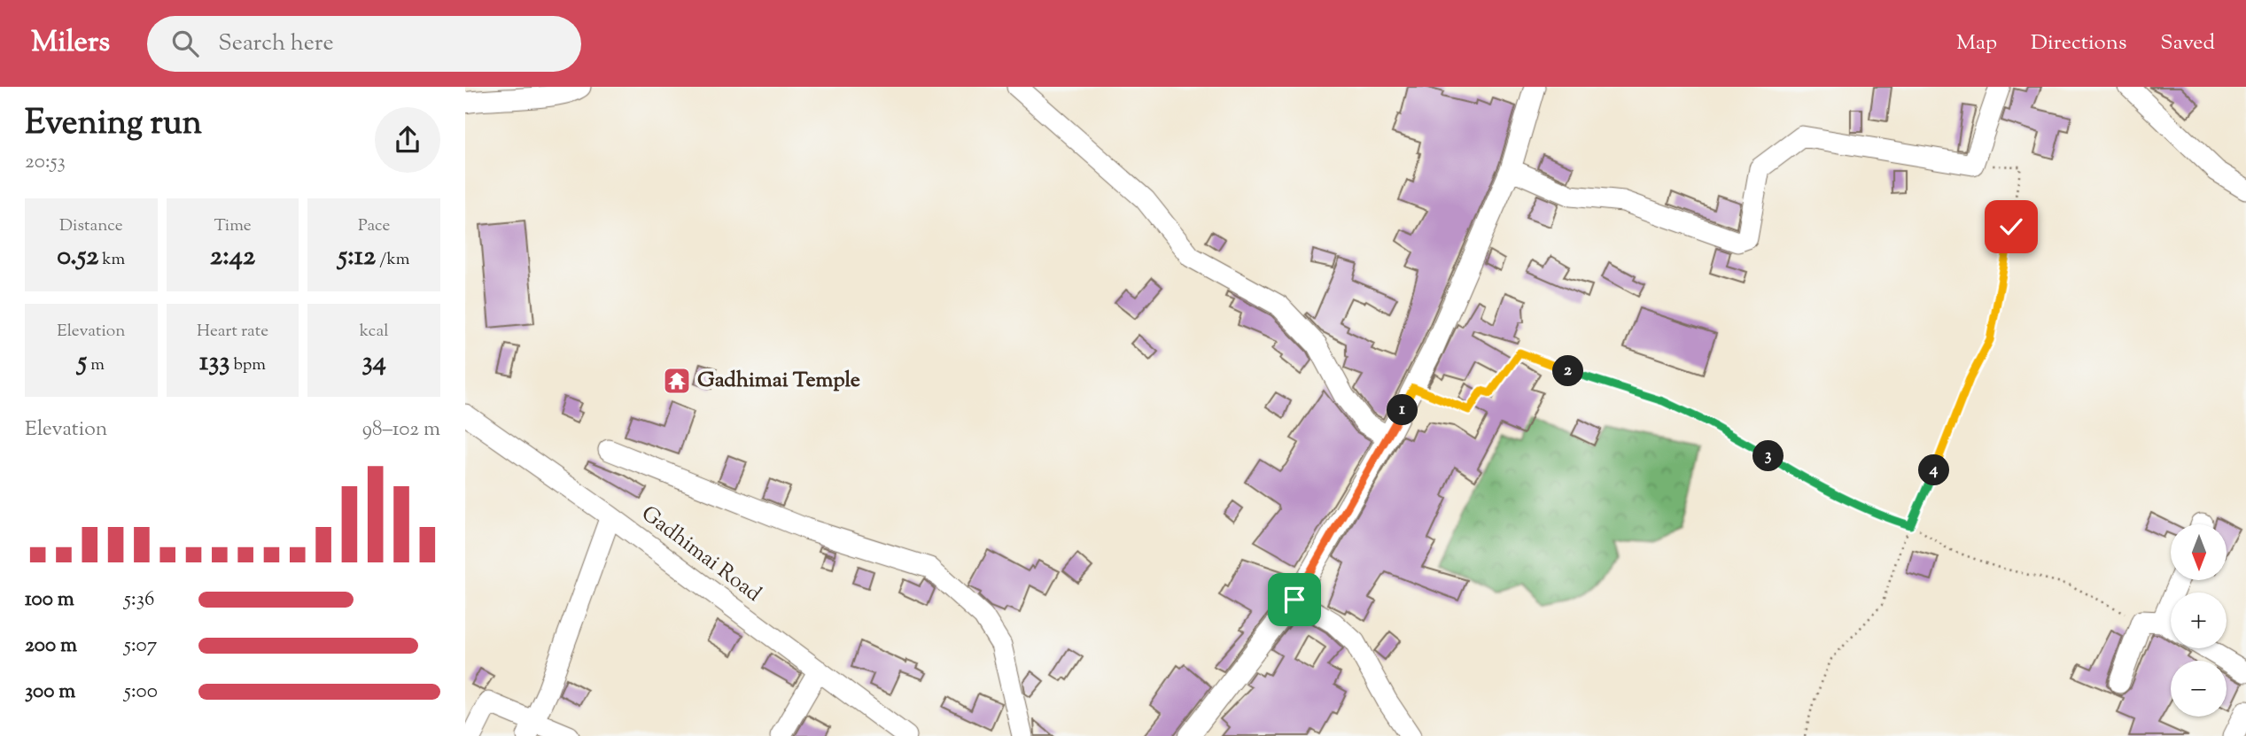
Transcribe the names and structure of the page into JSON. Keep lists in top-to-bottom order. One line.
{"streets":{"street":["Gadhimai Road"]},"places":{"temple":["Gadhimai Temple"]},"north":"bottom","page":{"header":"Milers","search":"Search here","nav":["Map","Directions","Saved"],"heading":["Evening run","20:53"],"stats":[["Distance","0.52 km"],["Time","2:42"],["Pace","5:12 /km"],["Elevation","5 m"],["Heart rate","133 bpm"],["kcal","34"]],"pins":["2","1","3","4"],"chart":["Elevation","98–102 m"],"map_buttons":["+","−"],"list":[{"name":"100 m","note":"5:36"},{"name":"200 m","note":"5:07"},{"name":"300 m","note":"5:00"}]}}
